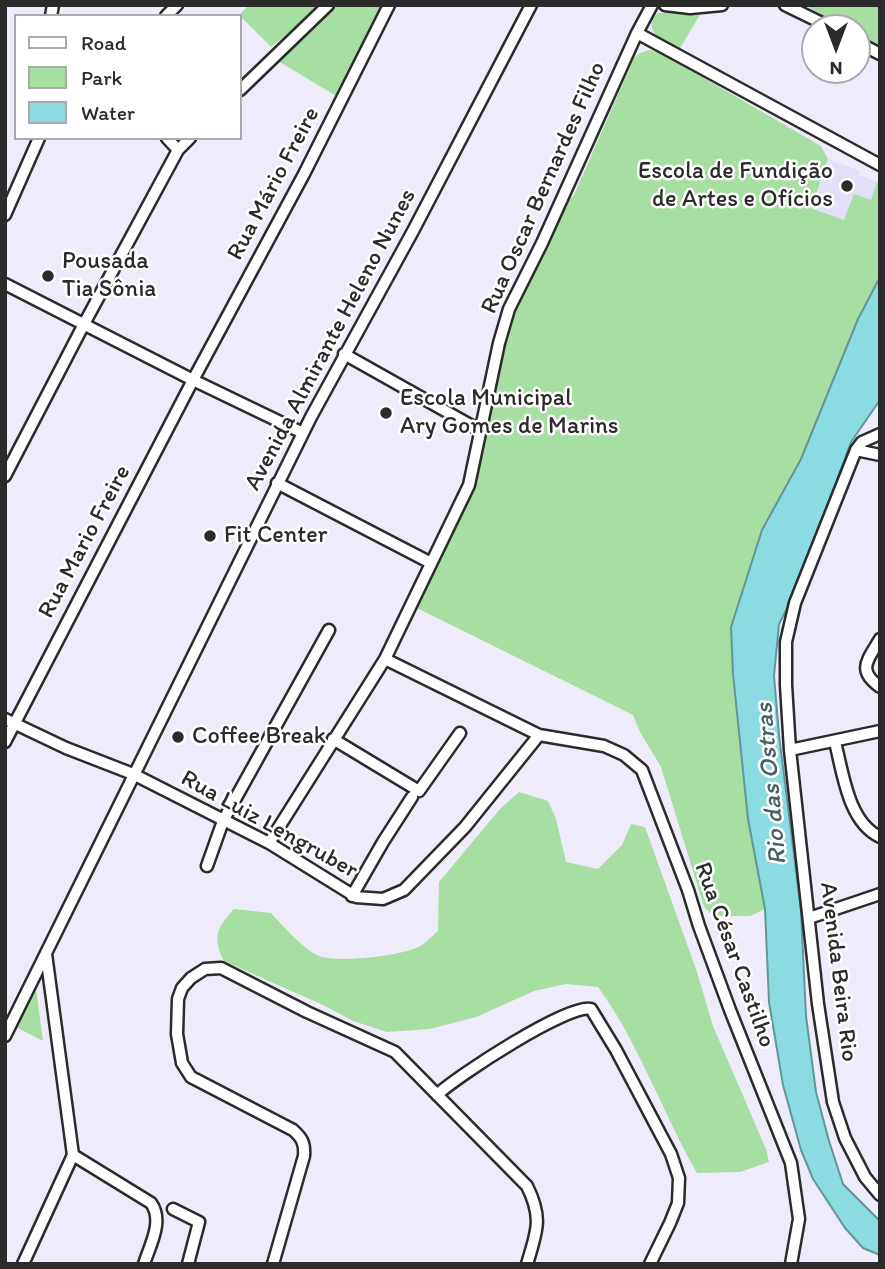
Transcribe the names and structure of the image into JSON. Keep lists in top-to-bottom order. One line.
{"streets":{"street":["Rua Mário Freire","Rua Oscar Bernardes Filho","Avenida Almirante Heleno Nunes","Rua Mario Freire","Rua Luiz Lengruber","Rua César Castilho","Avenida Beira Rio"]},"crossings":[["Rua Mário Freire","Rua Mario Freire"],["Rua Oscar Bernardes Filho","Rua Luiz Lengruber"],["Rua Oscar Bernardes Filho","Rua César Castilho"],["Avenida Almirante Heleno Nunes","Rua Luiz Lengruber"],["Rua Mario Freire","Rua Luiz Lengruber"],["Rua Luiz Lengruber","Rua César Castilho"]],"water":["Rio das Ostras"],"places":["Escola de Fundição de Artes e Ofícios","Pousada Tia Sônia","Escola Municipal Ary Gomes de Marins","Fit Center","Coffee Break"],"legend":["Road","Park","Water"],"north":"bottom"}
